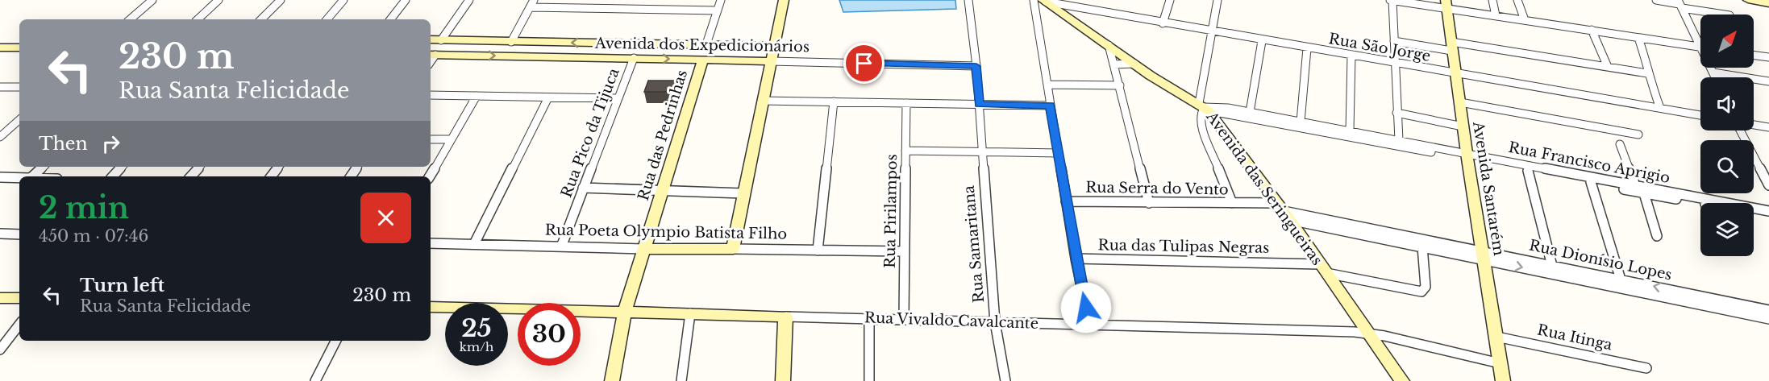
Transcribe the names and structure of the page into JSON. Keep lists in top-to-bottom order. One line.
{"streets":{"street":["Avenida dos Expedicionários","Rua São Jorge","Rua Pico da Tijuca","Rua das Pedrinhas","Rua Francisco Aprigio","Rua Serra do Vento","Avenida das Seringueiras","Avenida Santarém","Rua Pirilampos","Rua Poeta Olympio Batista Filho","Rua Samaritana","Rua das Tulipas Negras","Rua Dionísio Lopes","Rua Vivaldo Cavalcante","Rua Itinga"]},"crossings":[["Avenida dos Expedicionários","Rua Pico da Tijuca"],["Avenida dos Expedicionários","Rua das Pedrinhas"],["Avenida dos Expedicionários","Rua Samaritana"],["Rua São Jorge","Avenida das Seringueiras"],["Rua São Jorge","Avenida Santarém"],["Rua Pico da Tijuca","Rua Poeta Olympio Batista Filho"],["Rua das Pedrinhas","Rua Poeta Olympio Batista Filho"],["Rua das Pedrinhas","Rua Vivaldo Cavalcante"],["Rua Francisco Aprigio","Avenida das Seringueiras"],["Rua Francisco Aprigio","Avenida Santarém"],["Rua Serra do Vento","Avenida das Seringueiras"],["Rua Serra do Vento","Rua Dionísio Lopes"],["Avenida das Seringueiras","Rua das Tulipas Negras"],["Avenida das Seringueiras","Rua Dionísio Lopes"],["Avenida das Seringueiras","Rua Vivaldo Cavalcante"],["Avenida Santarém","Rua Dionísio Lopes"],["Avenida Santarém","Rua Vivaldo Cavalcante"],["Avenida Santarém","Rua Itinga"],["Rua Pirilampos","Rua Poeta Olympio Batista Filho"],["Rua Pirilampos","Rua Vivaldo Cavalcante"],["Rua Samaritana","Rua Vivaldo Cavalcante"],["Rua das Tulipas Negras","Rua Dionísio Lopes"]],"north":"top right","page":{"turn":["230 m","Rua Santa Felicidade"],"then":"Then","heading":["2 min","450 m · 07:46"],"list":[{"name":"Turn left","note":"Rua Santa Felicidade","value":"230 m"}],"speed":"25 km/h","limit":"30"}}
